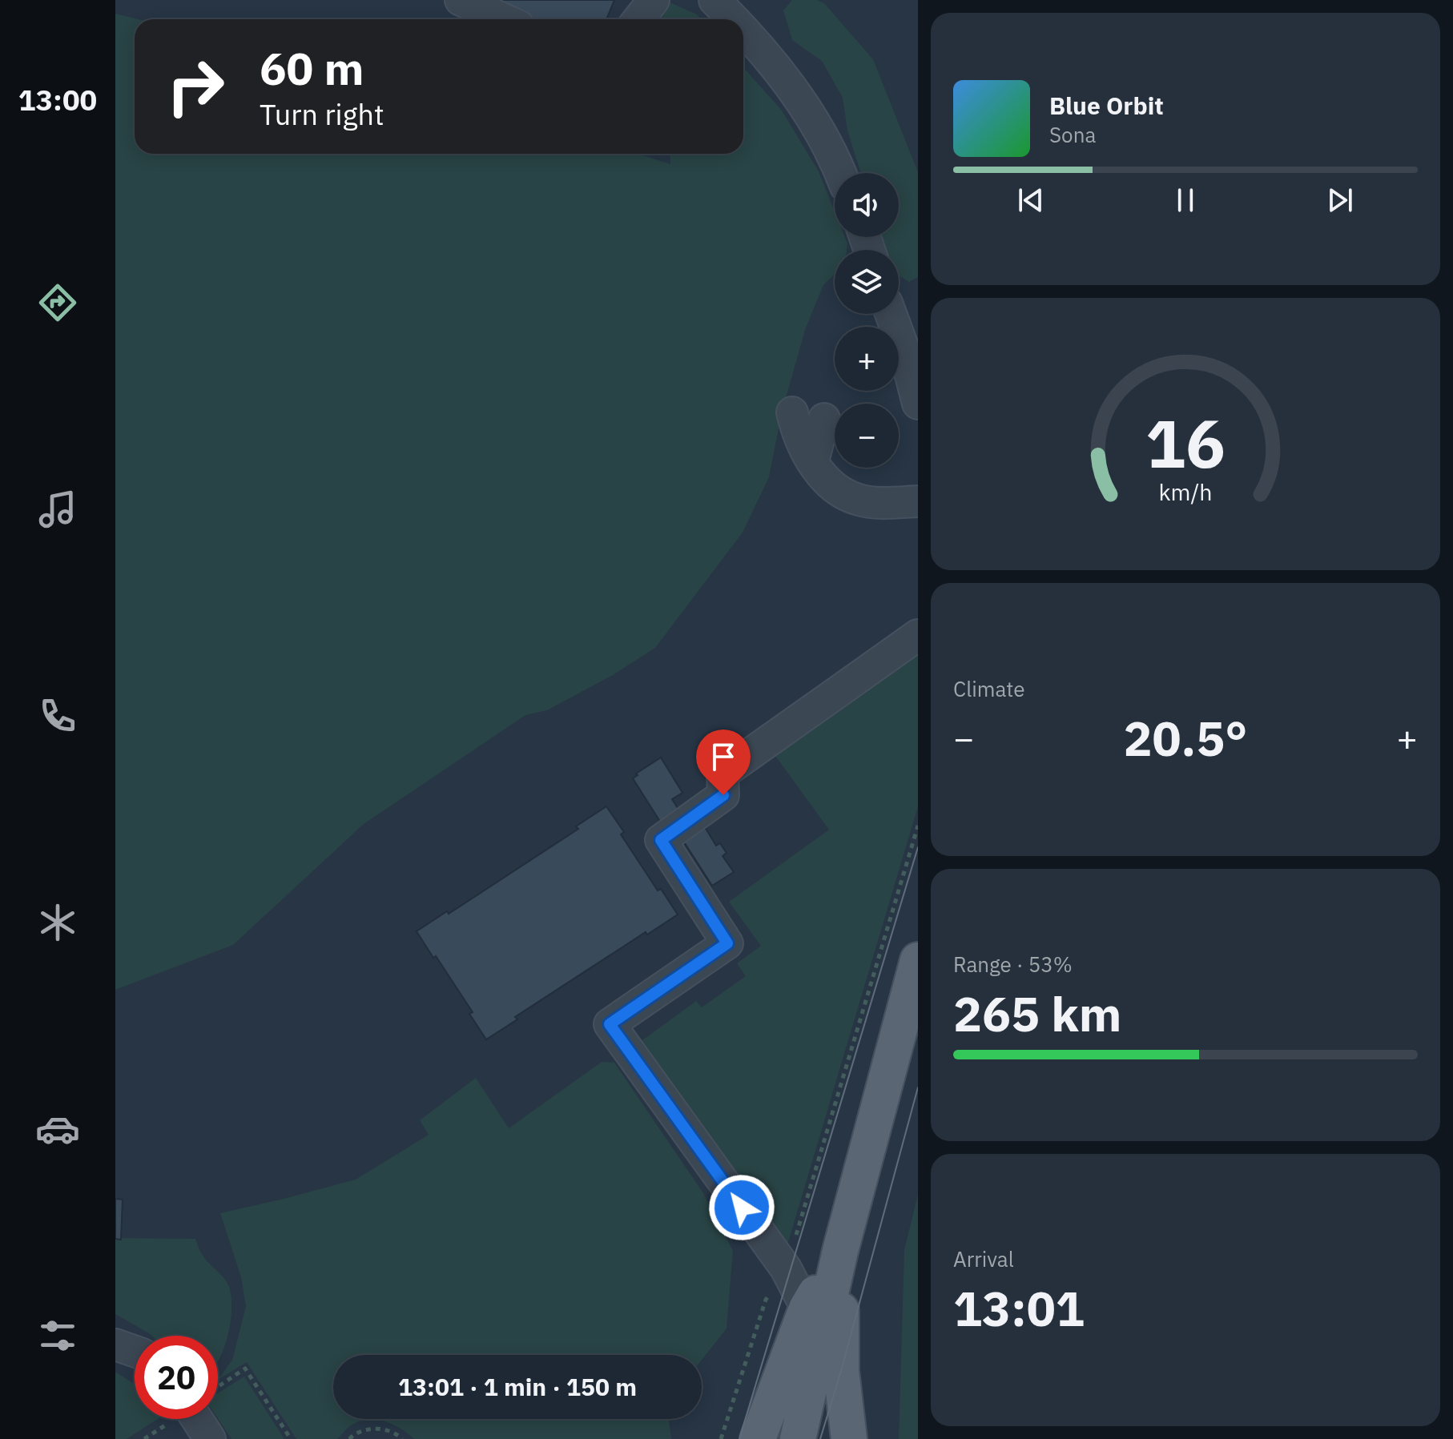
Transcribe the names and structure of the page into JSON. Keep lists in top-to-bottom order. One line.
{"page":{"tabs":"13:00","turn":["60 m","Turn right"],"song":["Blue Orbit","Sona"],"map_buttons":["+","−"],"tile":["Climate",["Range · 53%","265 km"],["Arrival","13:01"]],"heat":["−","20.5°","+"],"limit":"20","trip":"13:01 · 1 min · 150 m","gauge":["16","km/h"]}}
